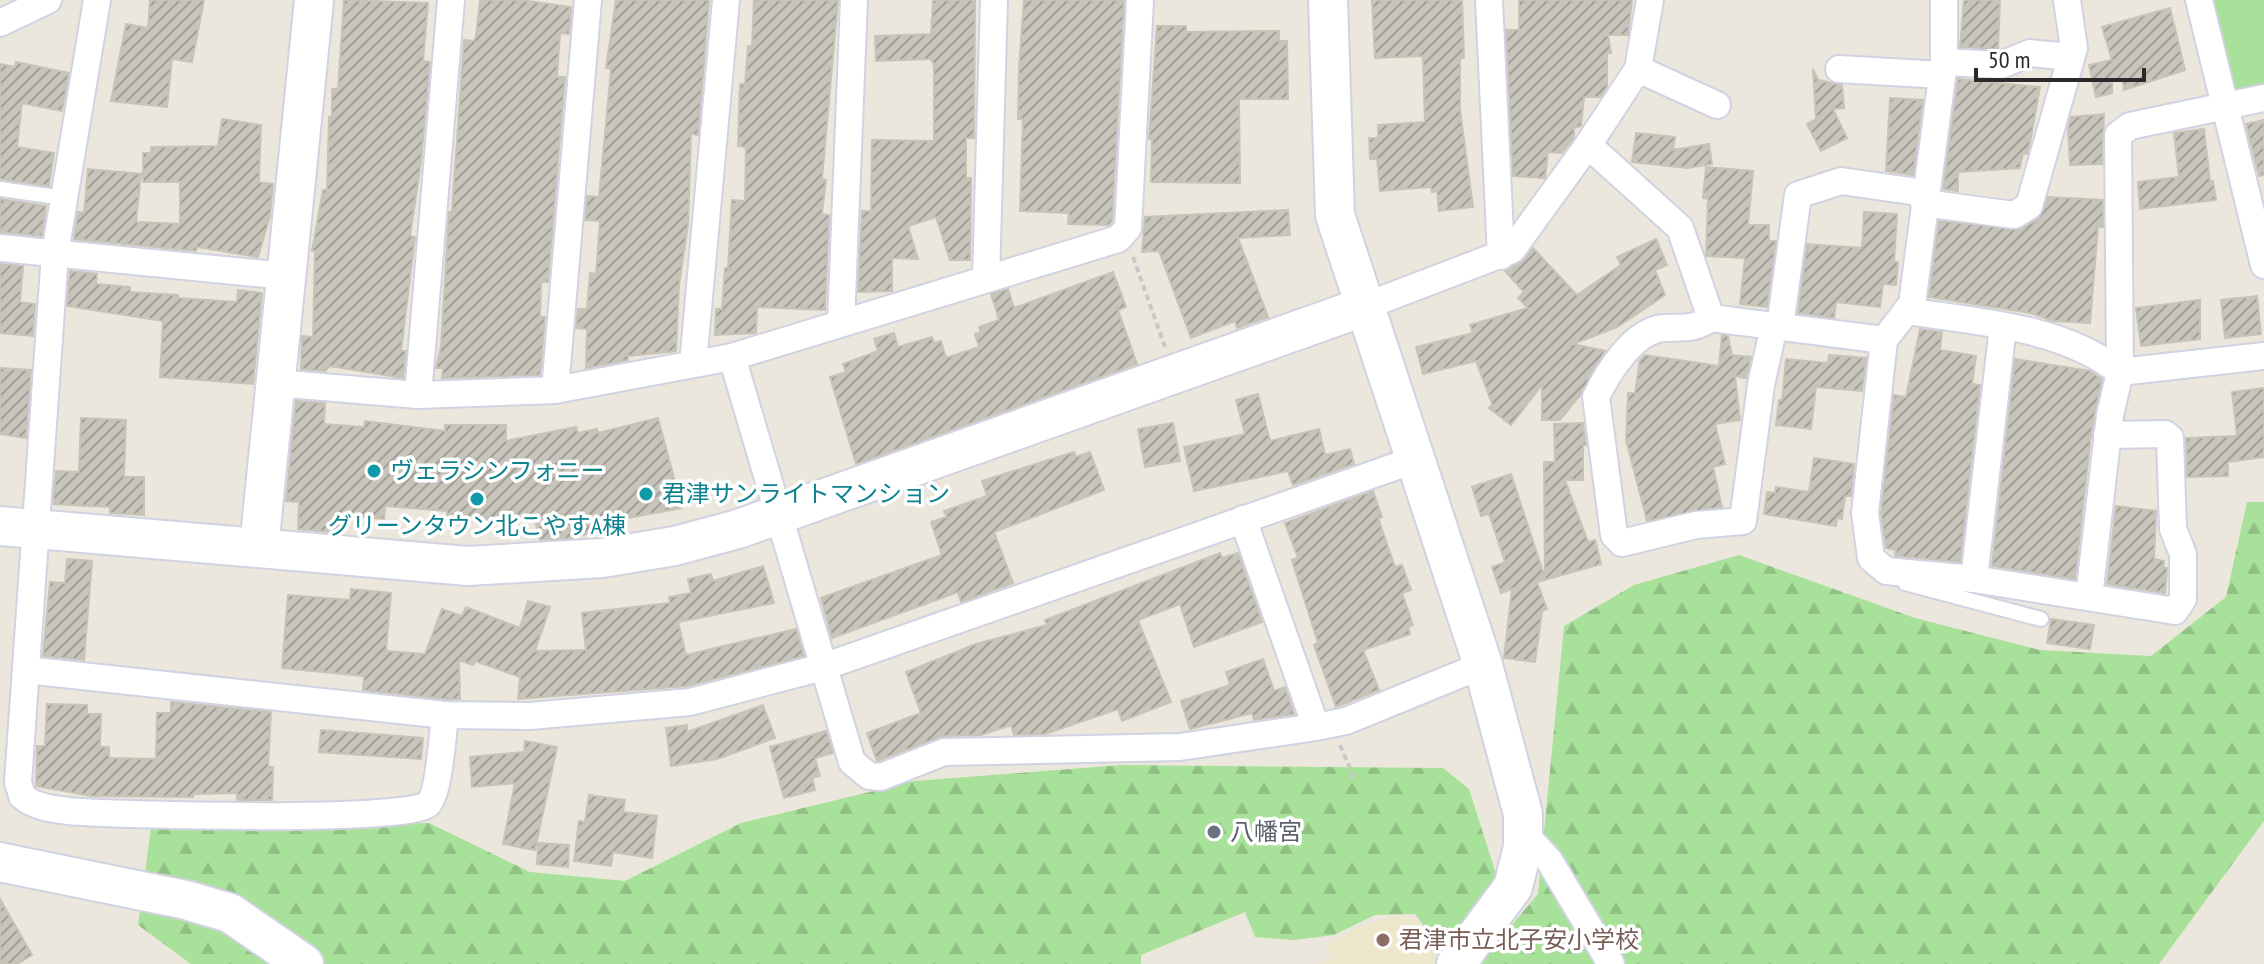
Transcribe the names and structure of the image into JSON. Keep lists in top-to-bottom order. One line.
{"places":["ヴェラシンフォニー","君津サンライトマンション","グリーンタウン北こやすA棟","八幡宮","君津市立北子安小学校"],"scale_bar":"50 m"}
